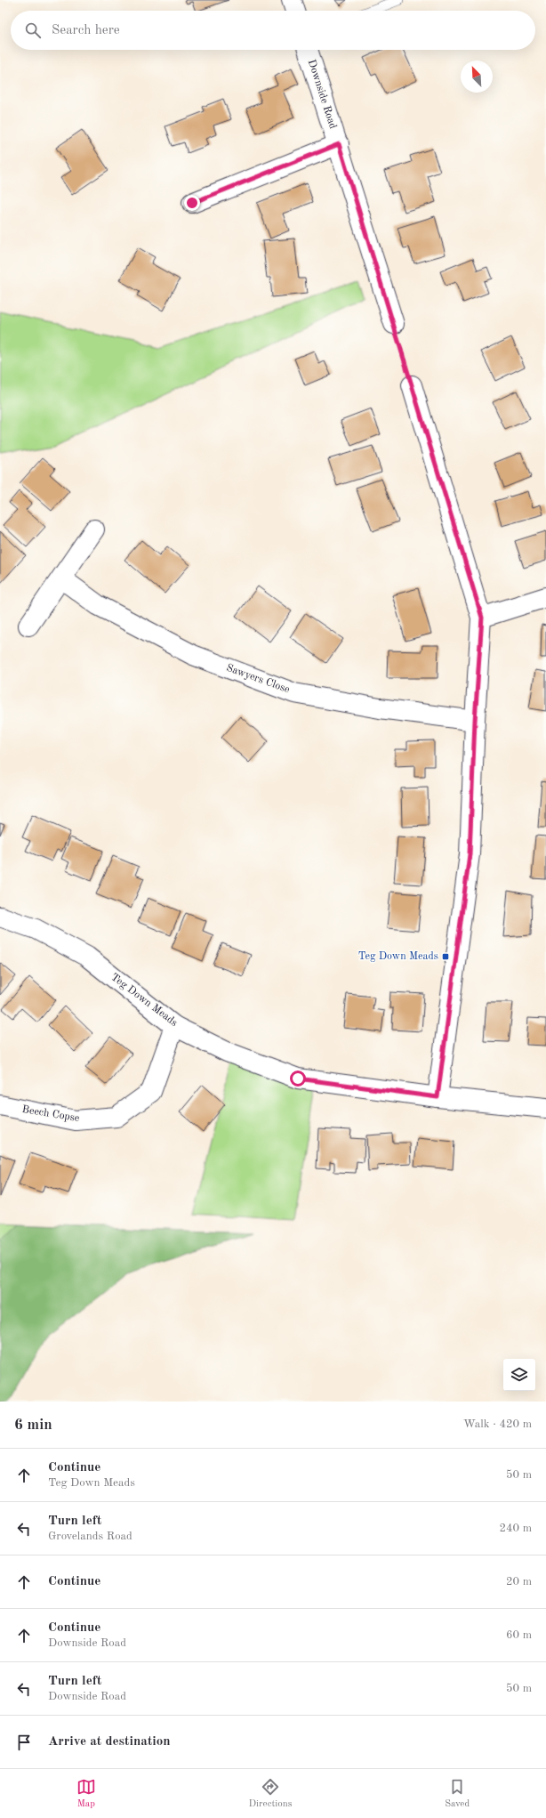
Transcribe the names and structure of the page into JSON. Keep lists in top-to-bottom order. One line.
{"streets":{"street":["Downside Road","Sawyers Close","Teg Down Meads","Beech Copse"]},"crossings":[["Teg Down Meads","Beech Copse"]],"places":{"transit":["Teg Down Meads"]},"north":"top left","page":{"search":"Search here","heading":["6 min","Walk · 420 m"],"list":[["Continue","Teg Down Meads","50 m"],["Turn left","Grovelands Road","240 m"],["Continue","20 m"],["Continue","Downside Road","60 m"],["Turn left","Downside Road","50 m"],"Arrive at destination"],"nav":["Map","Directions","Saved"]}}
